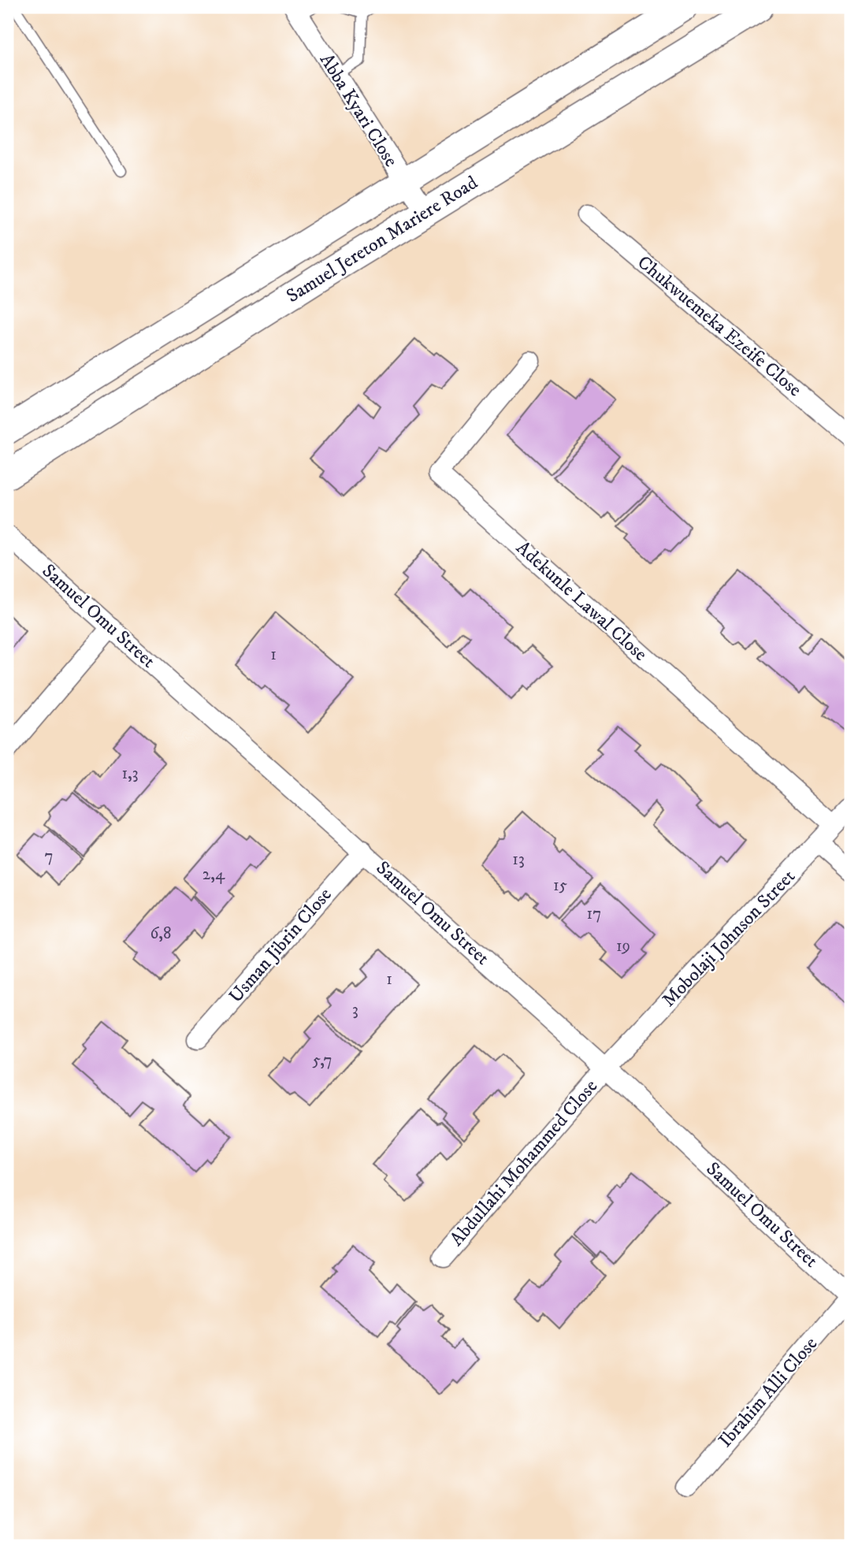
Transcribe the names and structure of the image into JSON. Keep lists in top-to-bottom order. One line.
{"streets":{"street":["Abba Kyari Close","Samuel Jereton Mariere Road","Chukwuemeka Ezeife Close","Adekunle Lawal Close","Samuel Omu Street","Mobolaji Johnson Street","Usman Jibrin Close","Abdullahi Mohammed Close","Ibrahim Alli Close"]},"crossings":[["Abba Kyari Close","Samuel Jereton Mariere Road"],["Adekunle Lawal Close","Mobolaji Johnson Street"],["Samuel Omu Street","Mobolaji Johnson Street"],["Samuel Omu Street","Usman Jibrin Close"],["Samuel Omu Street","Abdullahi Mohammed Close"],["Samuel Omu Street","Ibrahim Alli Close"],["Mobolaji Johnson Street","Abdullahi Mohammed Close"]],"house_numbers":["1","1,3","7","13","2,4","15","17","6,8","19","1","3","5,7"]}
